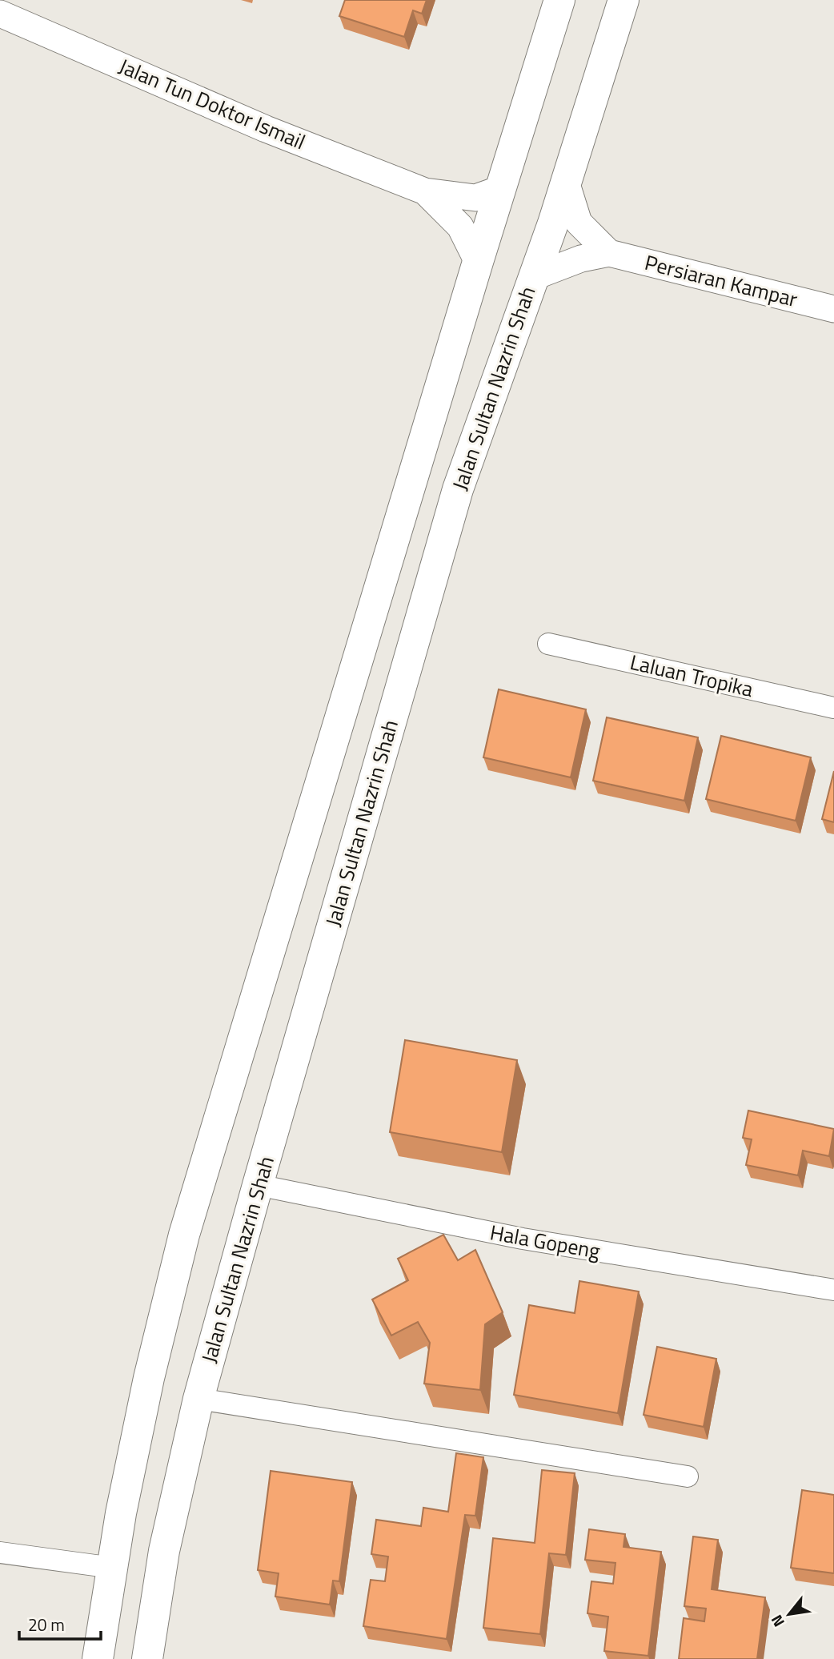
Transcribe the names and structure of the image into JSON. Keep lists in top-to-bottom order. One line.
{"streets":{"highway":["Jalan Sultan Nazrin Shah"],"street":["Jalan Tun Doktor Ismail","Persiaran Kampar","Laluan Tropika","Hala Gopeng"]},"crossings":[["Persiaran Kampar","Jalan Sultan Nazrin Shah"],["Jalan Sultan Nazrin Shah","Hala Gopeng"]],"scale_bar":"20 m","north":"bottom left"}
